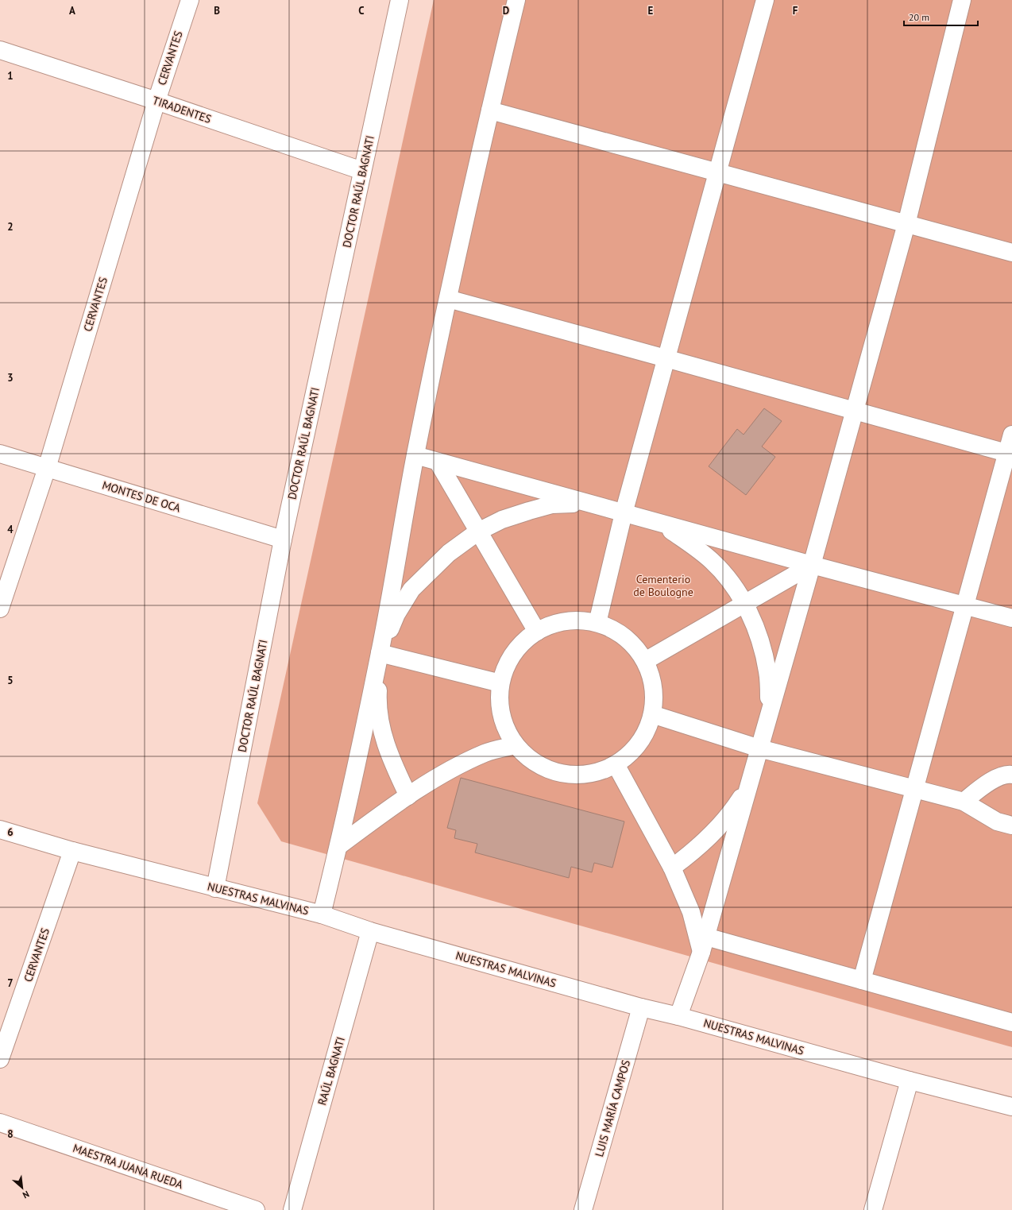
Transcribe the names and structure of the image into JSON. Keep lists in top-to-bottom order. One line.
{"streets":{"street":["CERVANTES","TIRADENTES","DOCTOR RAÚL BAGNATI","MONTES DE OCA","NUESTRAS MALVINAS","RAÚL BAGNATI","LUIS MARÍA CAMPOS","MAESTRA JUANA RUEDA"]},"crossings":[["CERVANTES","TIRADENTES"],["CERVANTES","MONTES DE OCA"],["CERVANTES","NUESTRAS MALVINAS"],["TIRADENTES","DOCTOR RAÚL BAGNATI"],["DOCTOR RAÚL BAGNATI","MONTES DE OCA"],["DOCTOR RAÚL BAGNATI","NUESTRAS MALVINAS"],["NUESTRAS MALVINAS","RAÚL BAGNATI"],["NUESTRAS MALVINAS","LUIS MARÍA CAMPOS"]],"parks":["Cementerio de Boulogne"],"scale_bar":"20 m","north":"bottom right","grid":{"columns":["A","B","C","D","E","F"],"rows":["1","2","3","4","5","6","7","8"]}}
